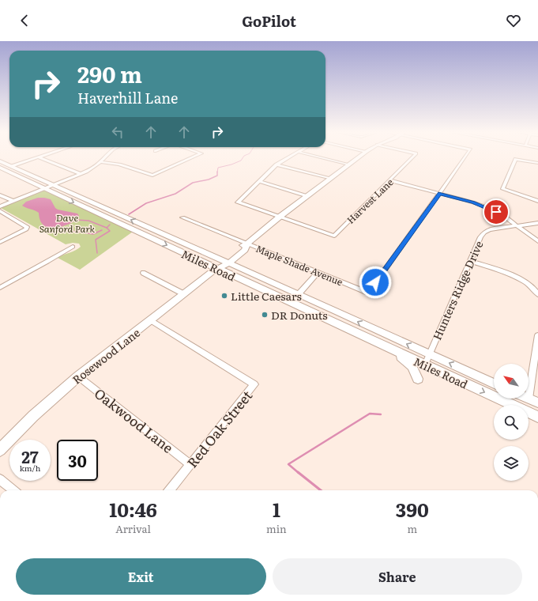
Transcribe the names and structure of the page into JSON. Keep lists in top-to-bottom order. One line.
{"streets":{"main road":["Miles Road","Rosewood Lane"],"street":["Harvest Lane","Maple Shade Avenue","Hunters Ridge Drive","Oakwood Lane","Red Oak Street"]},"crossings":[["Harvest Lane","Rosewood Lane"],["Miles Road","Hunters Ridge Drive"],["Miles Road","Rosewood Lane"],["Maple Shade Avenue","Rosewood Lane"],["Rosewood Lane","Oakwood Lane"],["Rosewood Lane","Red Oak Street"],["Oakwood Lane","Red Oak Street"]],"parks":["Dave Sanford Park"],"places":["Little Caesars","DR Donuts"],"north":"top left","page":{"header":"GoPilot","turn":["290 m","Haverhill Lane"],"speed":"27 km/h","limit":"30","eta":["10:46","Arrival","1","min","390","m"],"buttons":["Exit","Share"]}}
